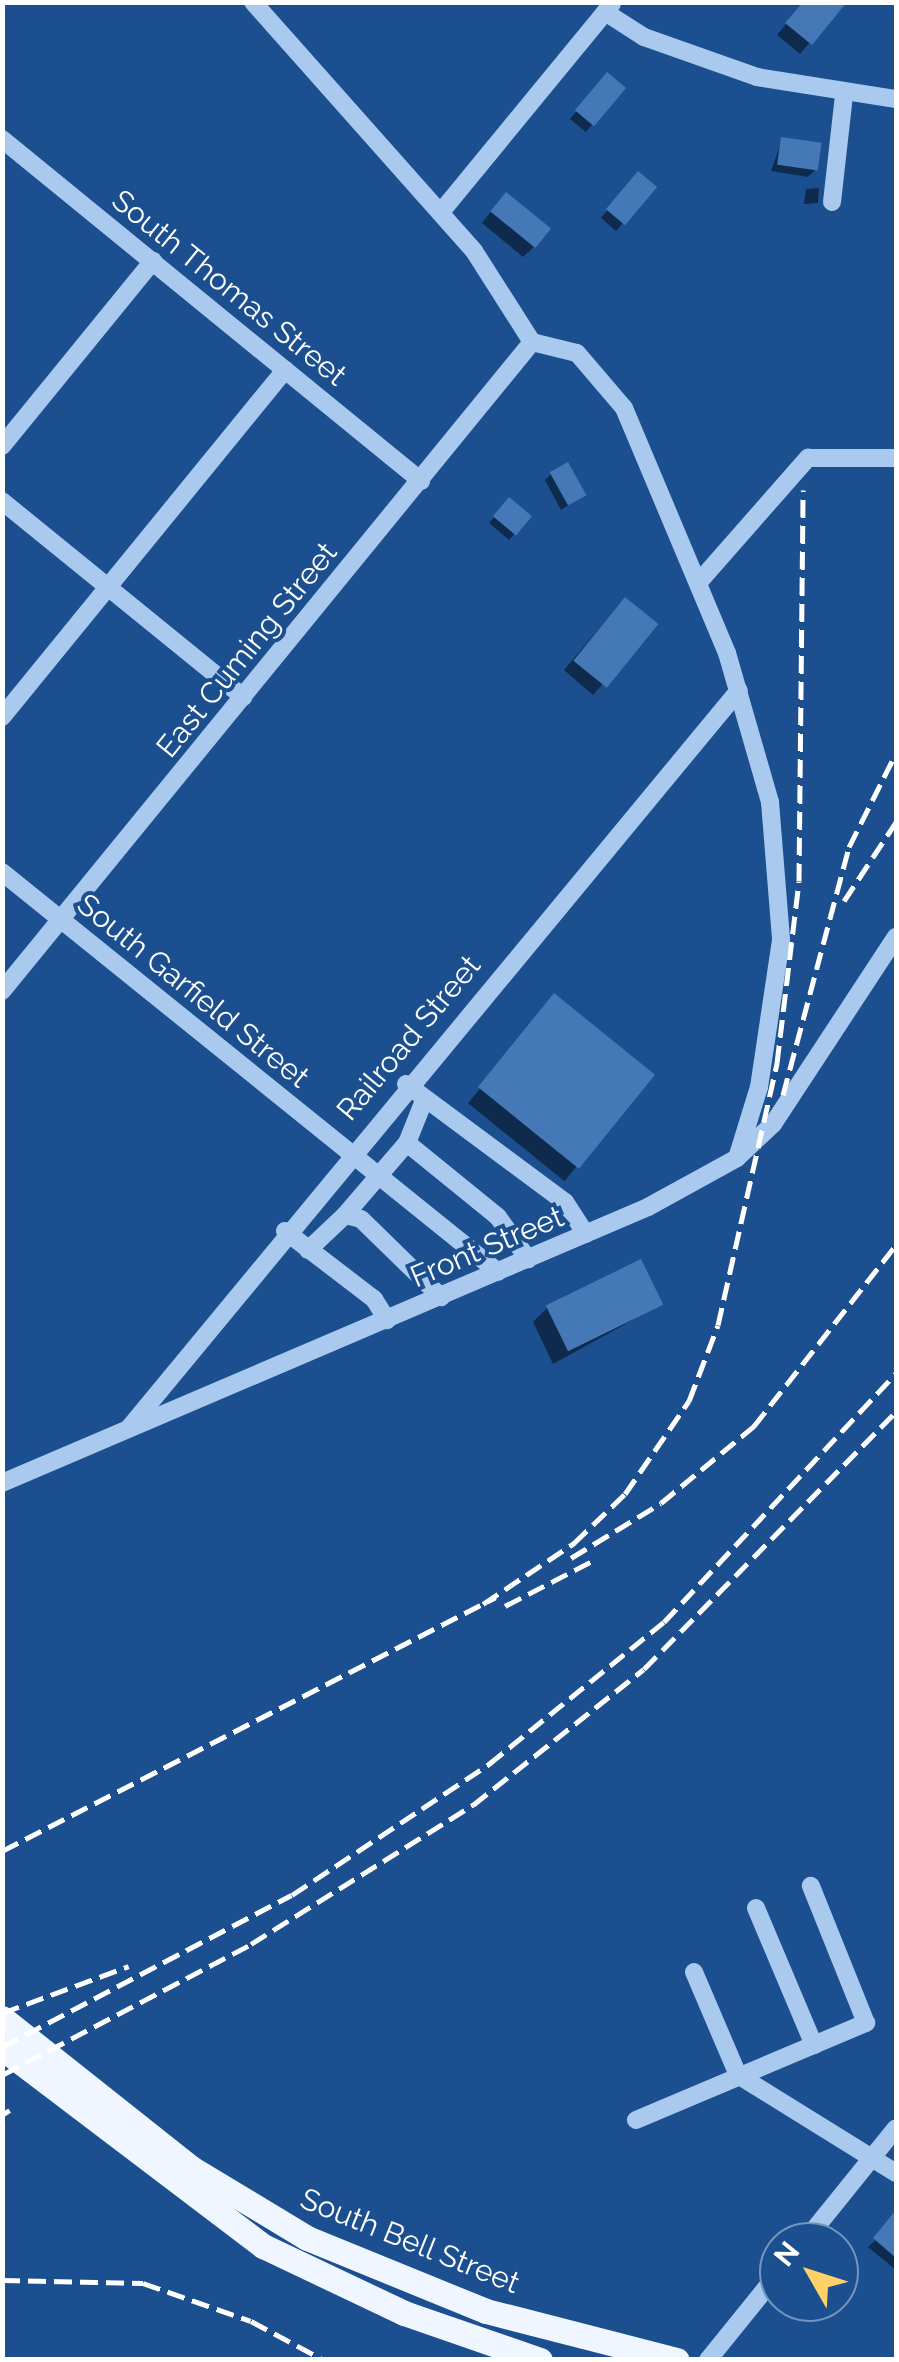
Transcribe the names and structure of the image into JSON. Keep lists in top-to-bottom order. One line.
{"streets":{"main road":["South Bell Street"],"street":["South Thomas Street","East Cuming Street","South Garfield Street","Railroad Street","Front Street"]},"crossings":[["South Thomas Street","East Cuming Street"],["East Cuming Street","South Garfield Street"],["South Garfield Street","Railroad Street"],["South Garfield Street","Front Street"],["Railroad Street","Front Street"]],"north":"top left"}
